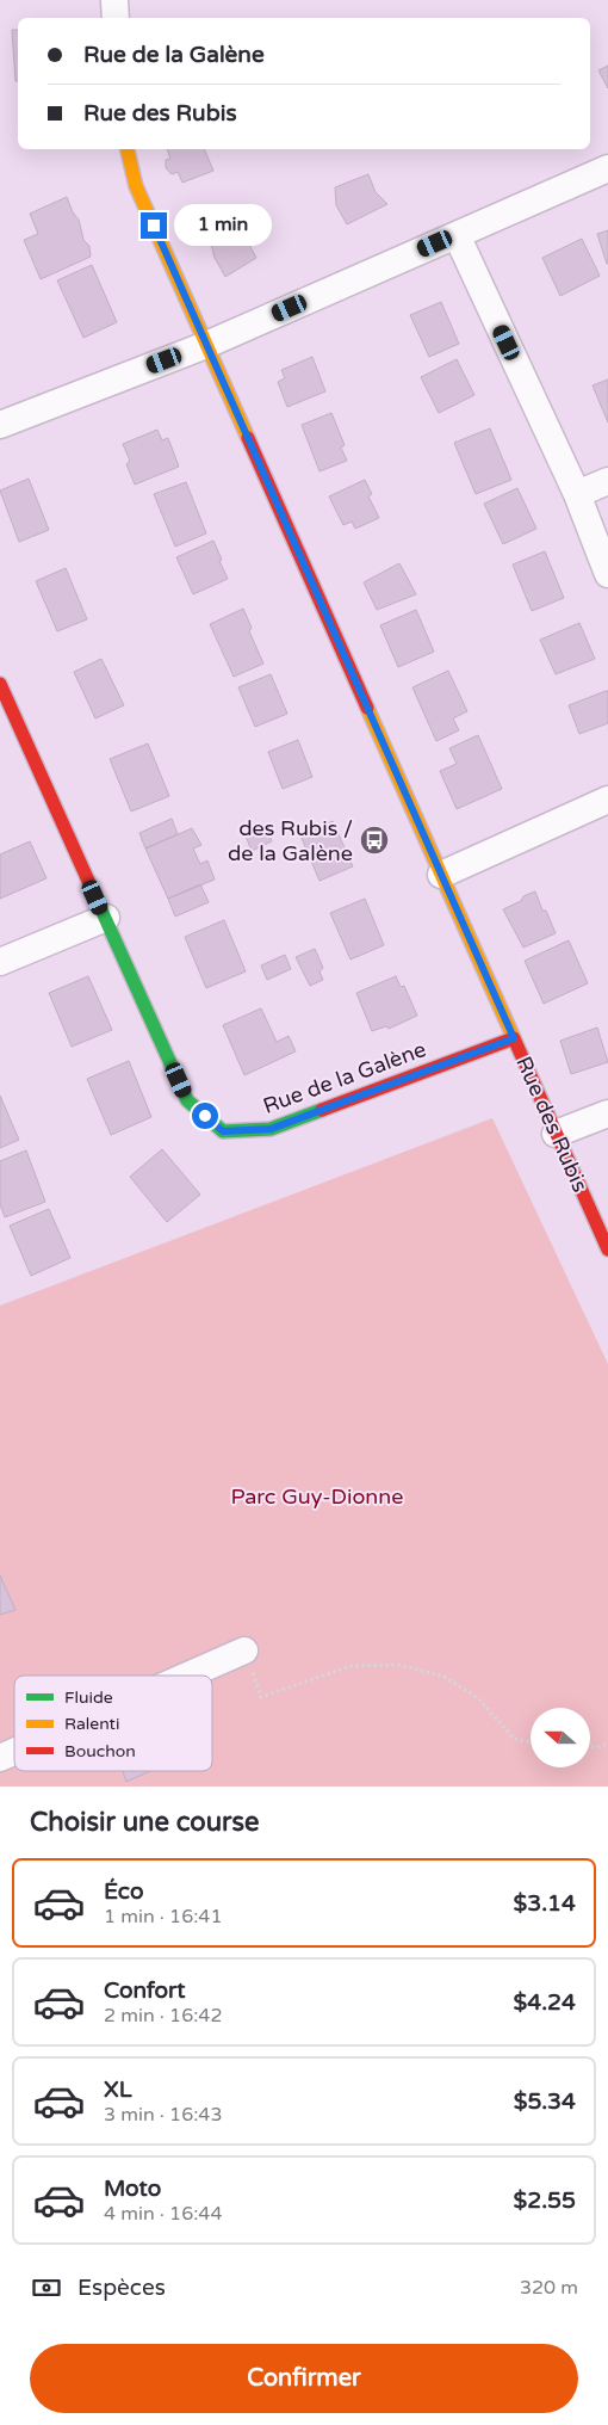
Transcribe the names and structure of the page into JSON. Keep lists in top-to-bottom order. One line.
{"streets":{"street":["Rue de la Galène","Rue des Rubis"]},"crossings":[["Rue de la Galène","Rue des Rubis"]],"parks":["Parc Guy-Dionne"],"places":{"bus stop":["des Rubis / de la Galène"]},"legend":["Fluide","Ralenti","Bouchon"],"north":"left","page":{"banner":["Rue de la Galène","Rue des Rubis"],"bubble":"1 min","heading":"Choisir une course","list":[{"name":"Éco","note":"1 min · 16:41","value":"$3.14"},{"name":"Confort","note":"2 min · 16:42","value":"$4.24"},{"name":"XL","note":"3 min · 16:43","value":"$5.34"},{"name":"Moto","note":"4 min · 16:44","value":"$2.55"}],"pay":["Espèces","320 m"],"buttons":"Confirmer"}}
